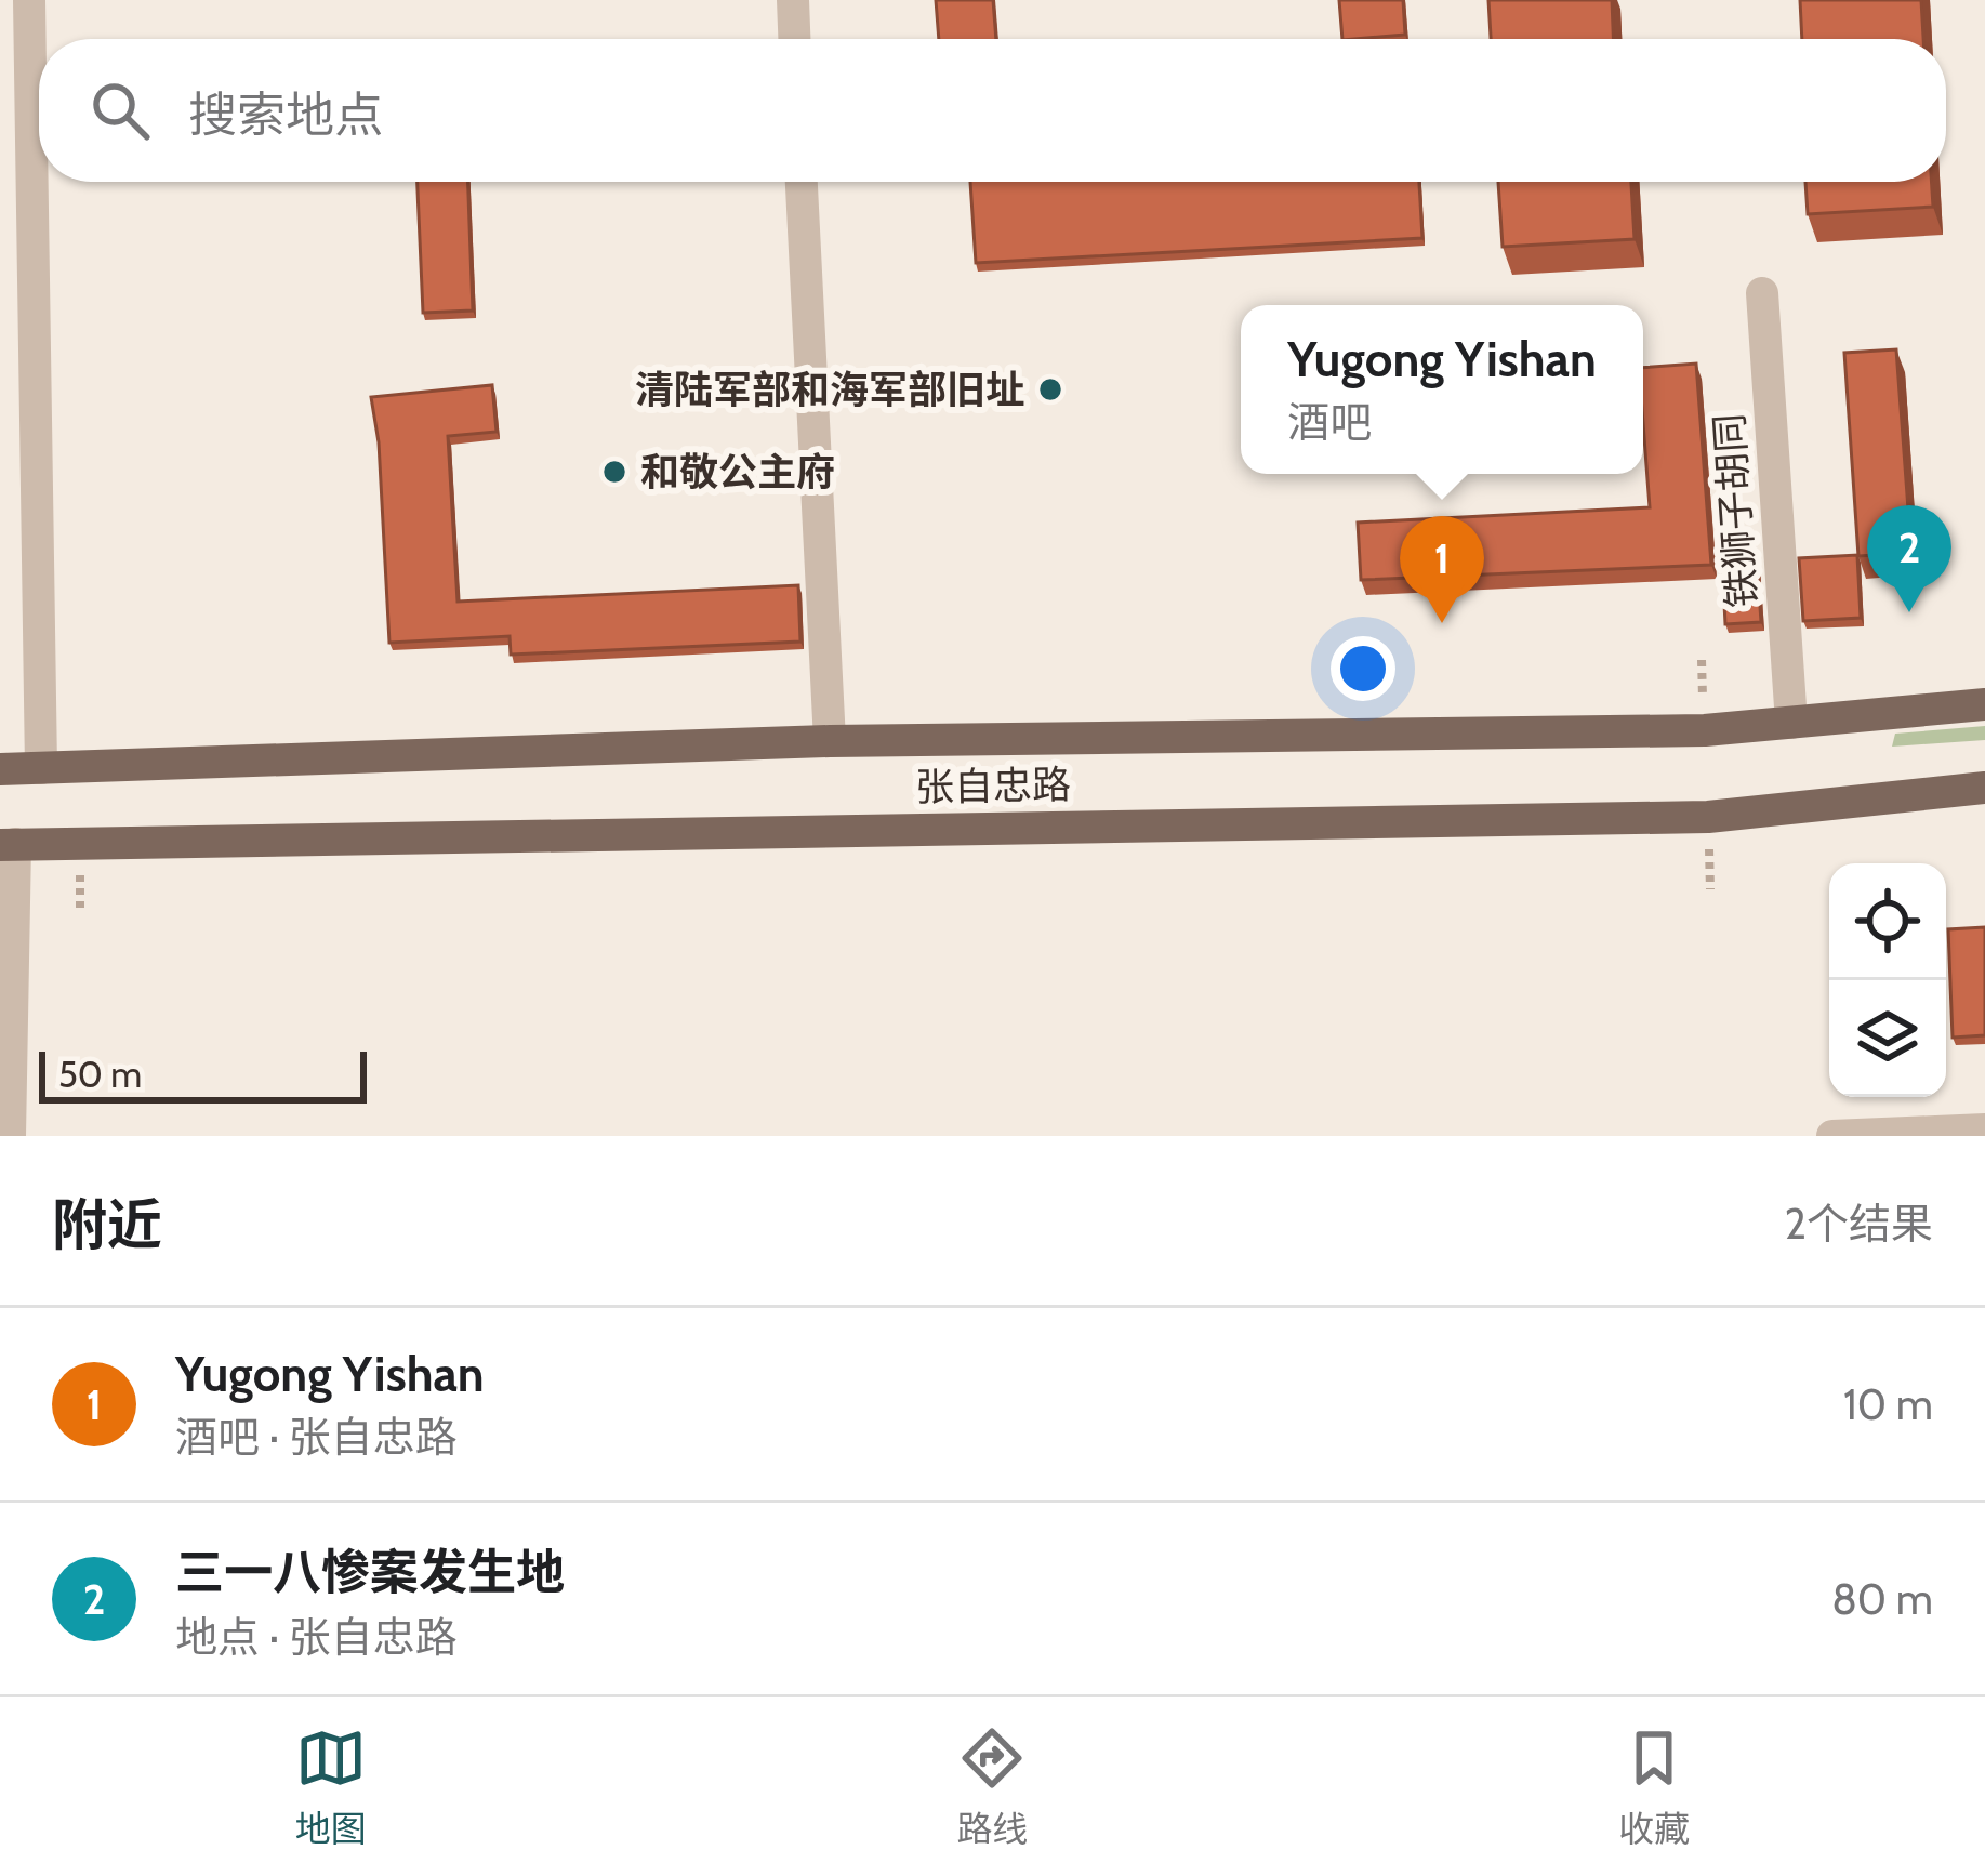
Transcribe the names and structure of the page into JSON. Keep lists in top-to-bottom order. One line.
{"streets":{"main road":["张自忠路"],"lane":["铁狮子胡同"]},"crossings":[["铁狮子胡同","张自忠路"]],"places":["清陆军部和海军部旧址","和敬公主府"],"scale_bar":"50 m","page":{"search":"搜索地点","popup":["Yugong Yishan","酒吧"],"pins":["2","1"],"scale":"50 m","heading":["附近","2个结果"],"list":[{"mark":"1","name":"Yugong Yishan","note":"酒吧 · 张自忠路","value":"10 m"},{"mark":"2","name":"三一八惨案发生地","note":"地点 · 张自忠路","value":"80 m"}],"nav":["地图","路线","收藏"]}}
